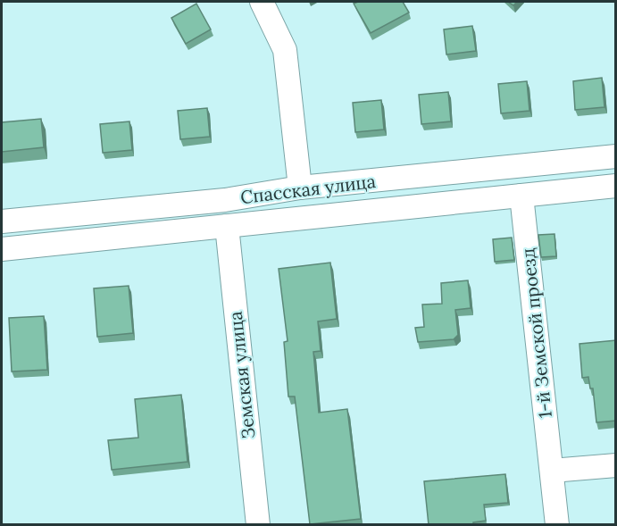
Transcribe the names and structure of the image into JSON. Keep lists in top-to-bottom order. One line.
{"streets":{"street":["Спасская улица","1-й Земской проезд","Земская улица"]},"crossings":[["Спасская улица","1-й Земской проезд"],["Спасская улица","Земская улица"]]}
